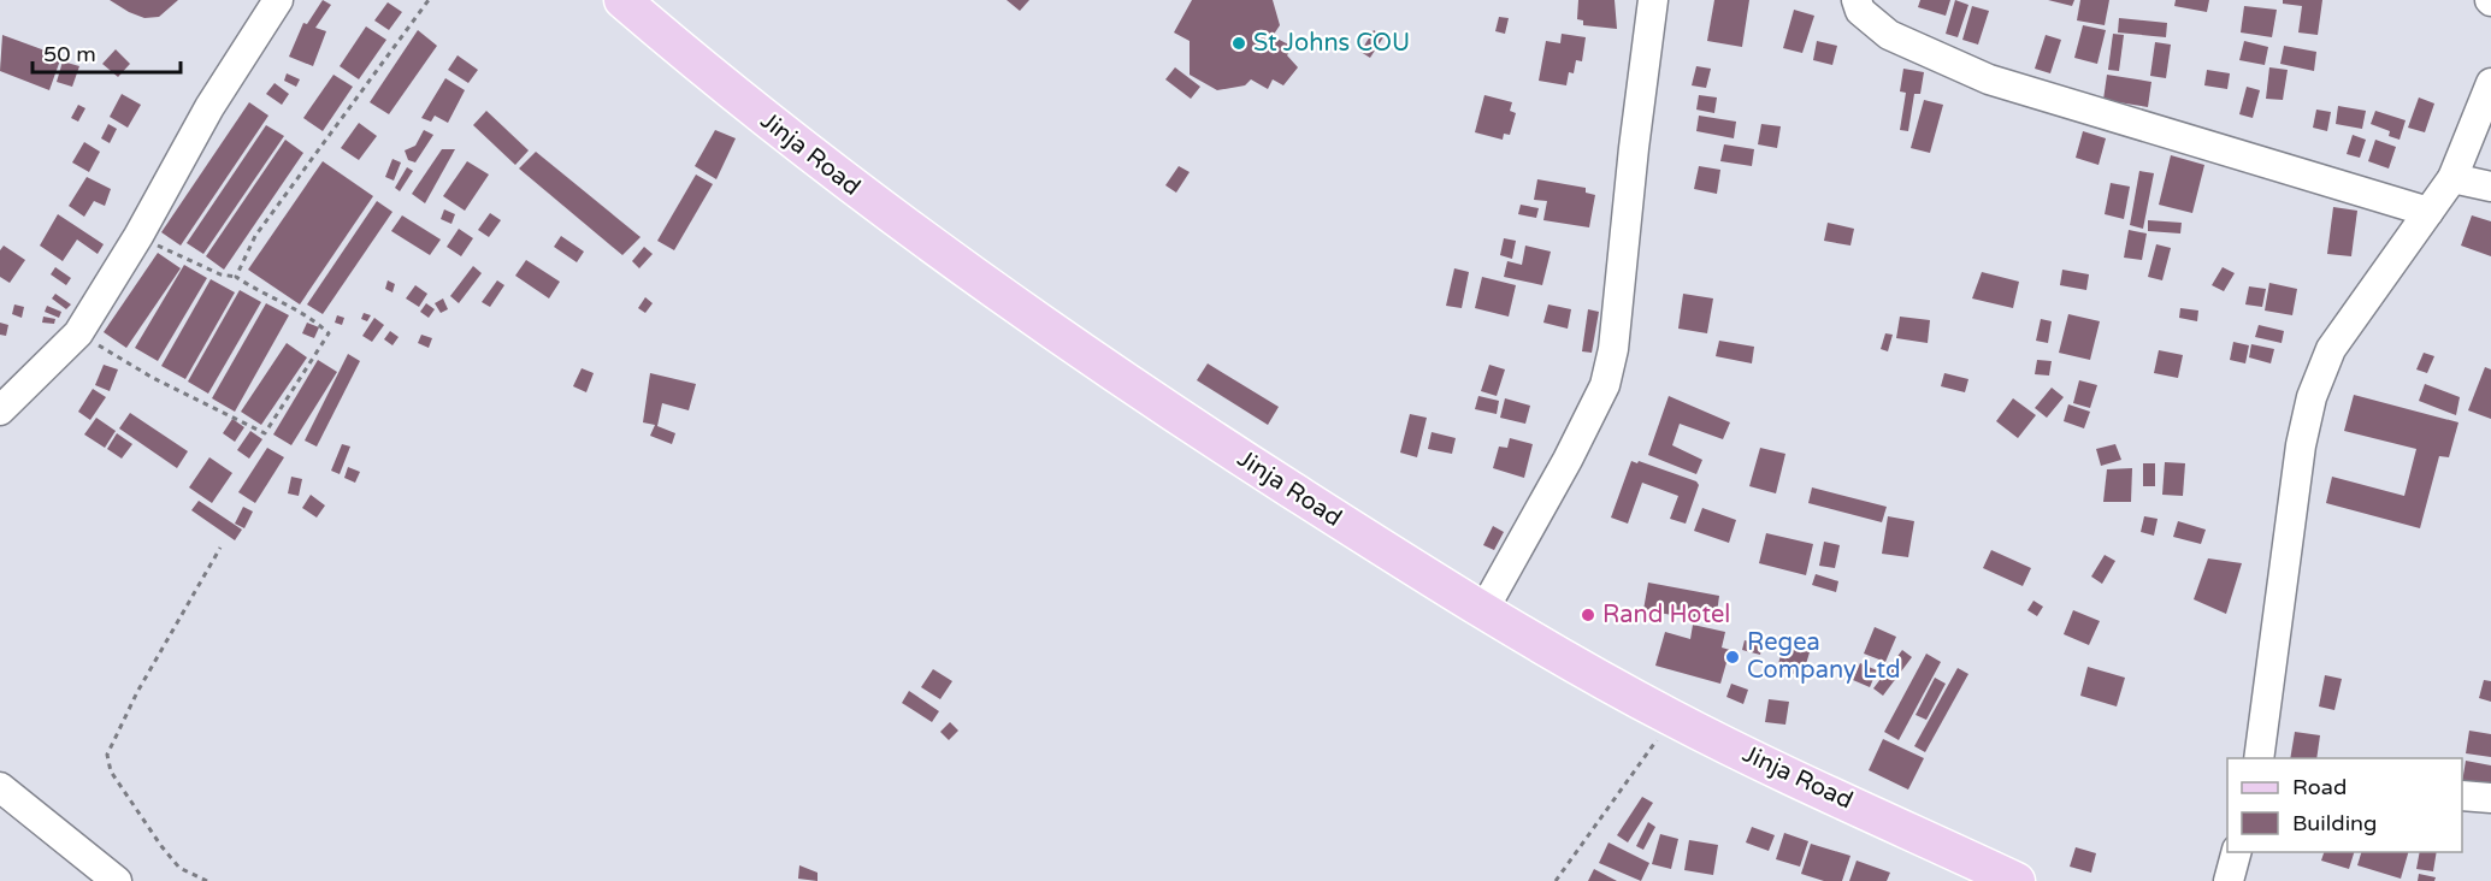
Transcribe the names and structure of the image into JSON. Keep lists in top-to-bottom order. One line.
{"streets":{"main road":["Jinja Road"]},"places":["St Johns COU","Rand Hotel","Regea Company Ltd"],"legend":["Road","Building"],"scale_bar":"50 m"}
